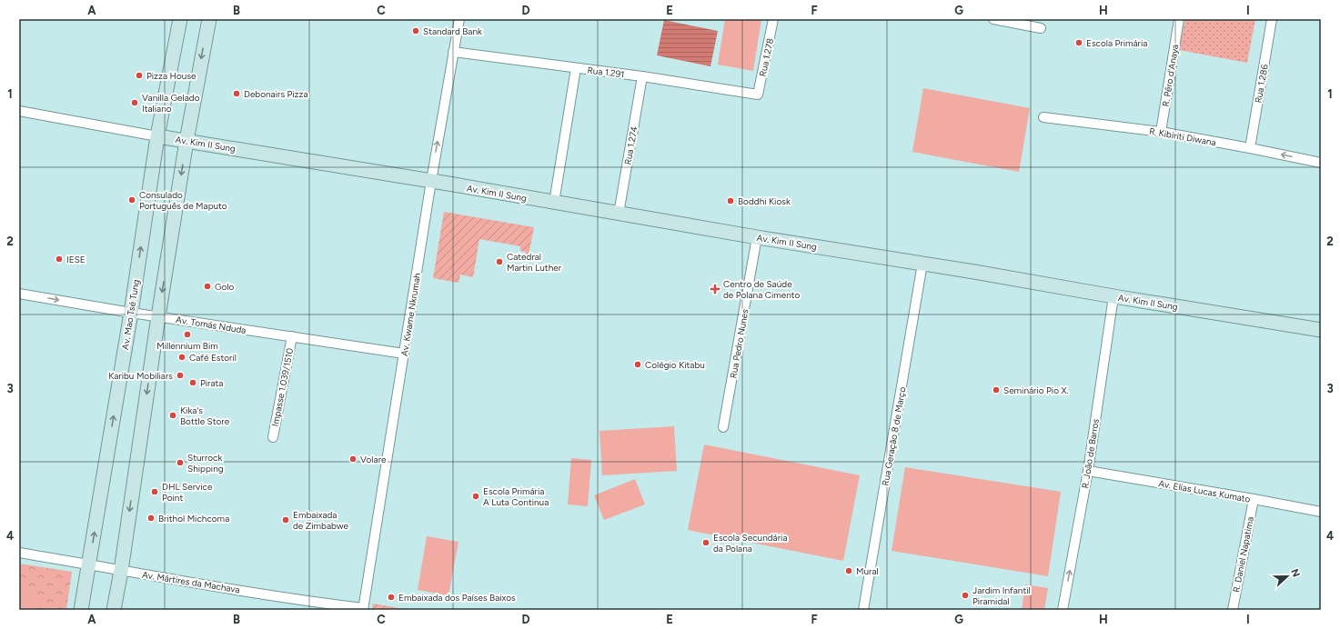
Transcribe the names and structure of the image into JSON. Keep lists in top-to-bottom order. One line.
{"streets":{"main road":["Av. Kim II Sung","Av. Kim Il Sung","Av. Mao Tsé Tung"],"street":["Rua 1.278","Rua 1.291","R. Pêro d'Anaya","Rua 1.286","R. Kibiriti Diwana","Rua 1.274","Av. Kwame Nkrumah","Av. Tomás Nduda","Rua Pedro Nunes","Impasse 1.039/1510","Rua Geração 8 de Março","R. João de Barros","Av. Elias Lucas Kumato","R. Daniel Napatima","Av. Mártires da Machava"]},"crossings":[["Rua 1.278","Rua 1.291"],["Rua 1.291","Rua 1.274"],["Rua 1.291","Av. Kwame Nkrumah"],["R. Pêro d'Anaya","R. Kibiriti Diwana"],["Rua 1.286","R. Kibiriti Diwana"],["Av. Kim II Sung","Rua 1.274"],["Av. Kim II Sung","Av. Kim Il Sung"],["Av. Kim II Sung","Av. Mao Tsé Tung"],["Av. Kim II Sung","Av. Kwame Nkrumah"],["Av. Kim II Sung","Rua Pedro Nunes"],["Av. Kim II Sung","Rua Geração 8 de Março"],["Av. Kim Il Sung","R. João de Barros"],["Av. Mao Tsé Tung","Av. Tomás Nduda"],["Av. Mao Tsé Tung","Av. Mártires da Machava"],["Av. Kwame Nkrumah","Av. Tomás Nduda"],["Av. Kwame Nkrumah","Av. Mártires da Machava"],["Av. Tomás Nduda","Impasse 1.039/1510"],["R. João de Barros","Av. Elias Lucas Kumato"],["Av. Elias Lucas Kumato","R. Daniel Napatima"]],"one_way":["R. João de Barros"],"places":{"other":["Standard Bank","Escola Primária","Pizza House","Debonairs Pizza","Vanilla Gelado Italiano","Consulado Português de Maputo","Boddhi Kiosk","IESE","Catedral Martin Luther","Golo","Millennium Bim","Café Estoril","Colégio Kitabu","Karibu Mobiliars","Pirata","Seminário Pio X.","Kika's Bottle Store","Volare","Sturrock Shipping","DHL Service Point","Escola Primária A Luta Continua","Brithol Michcoma","Embaixada de Zimbabwe","Escola Secundária da Polana","Mural","Jardim Infantil Piramidal","Embaixada dos Países Baixos"],"health":["Centro de Saúde de Polana Cimento"]},"north":"right","grid":{"columns":["A","B","C","D","E","F","G","H","I"],"rows":["1","2","3","4"]}}
